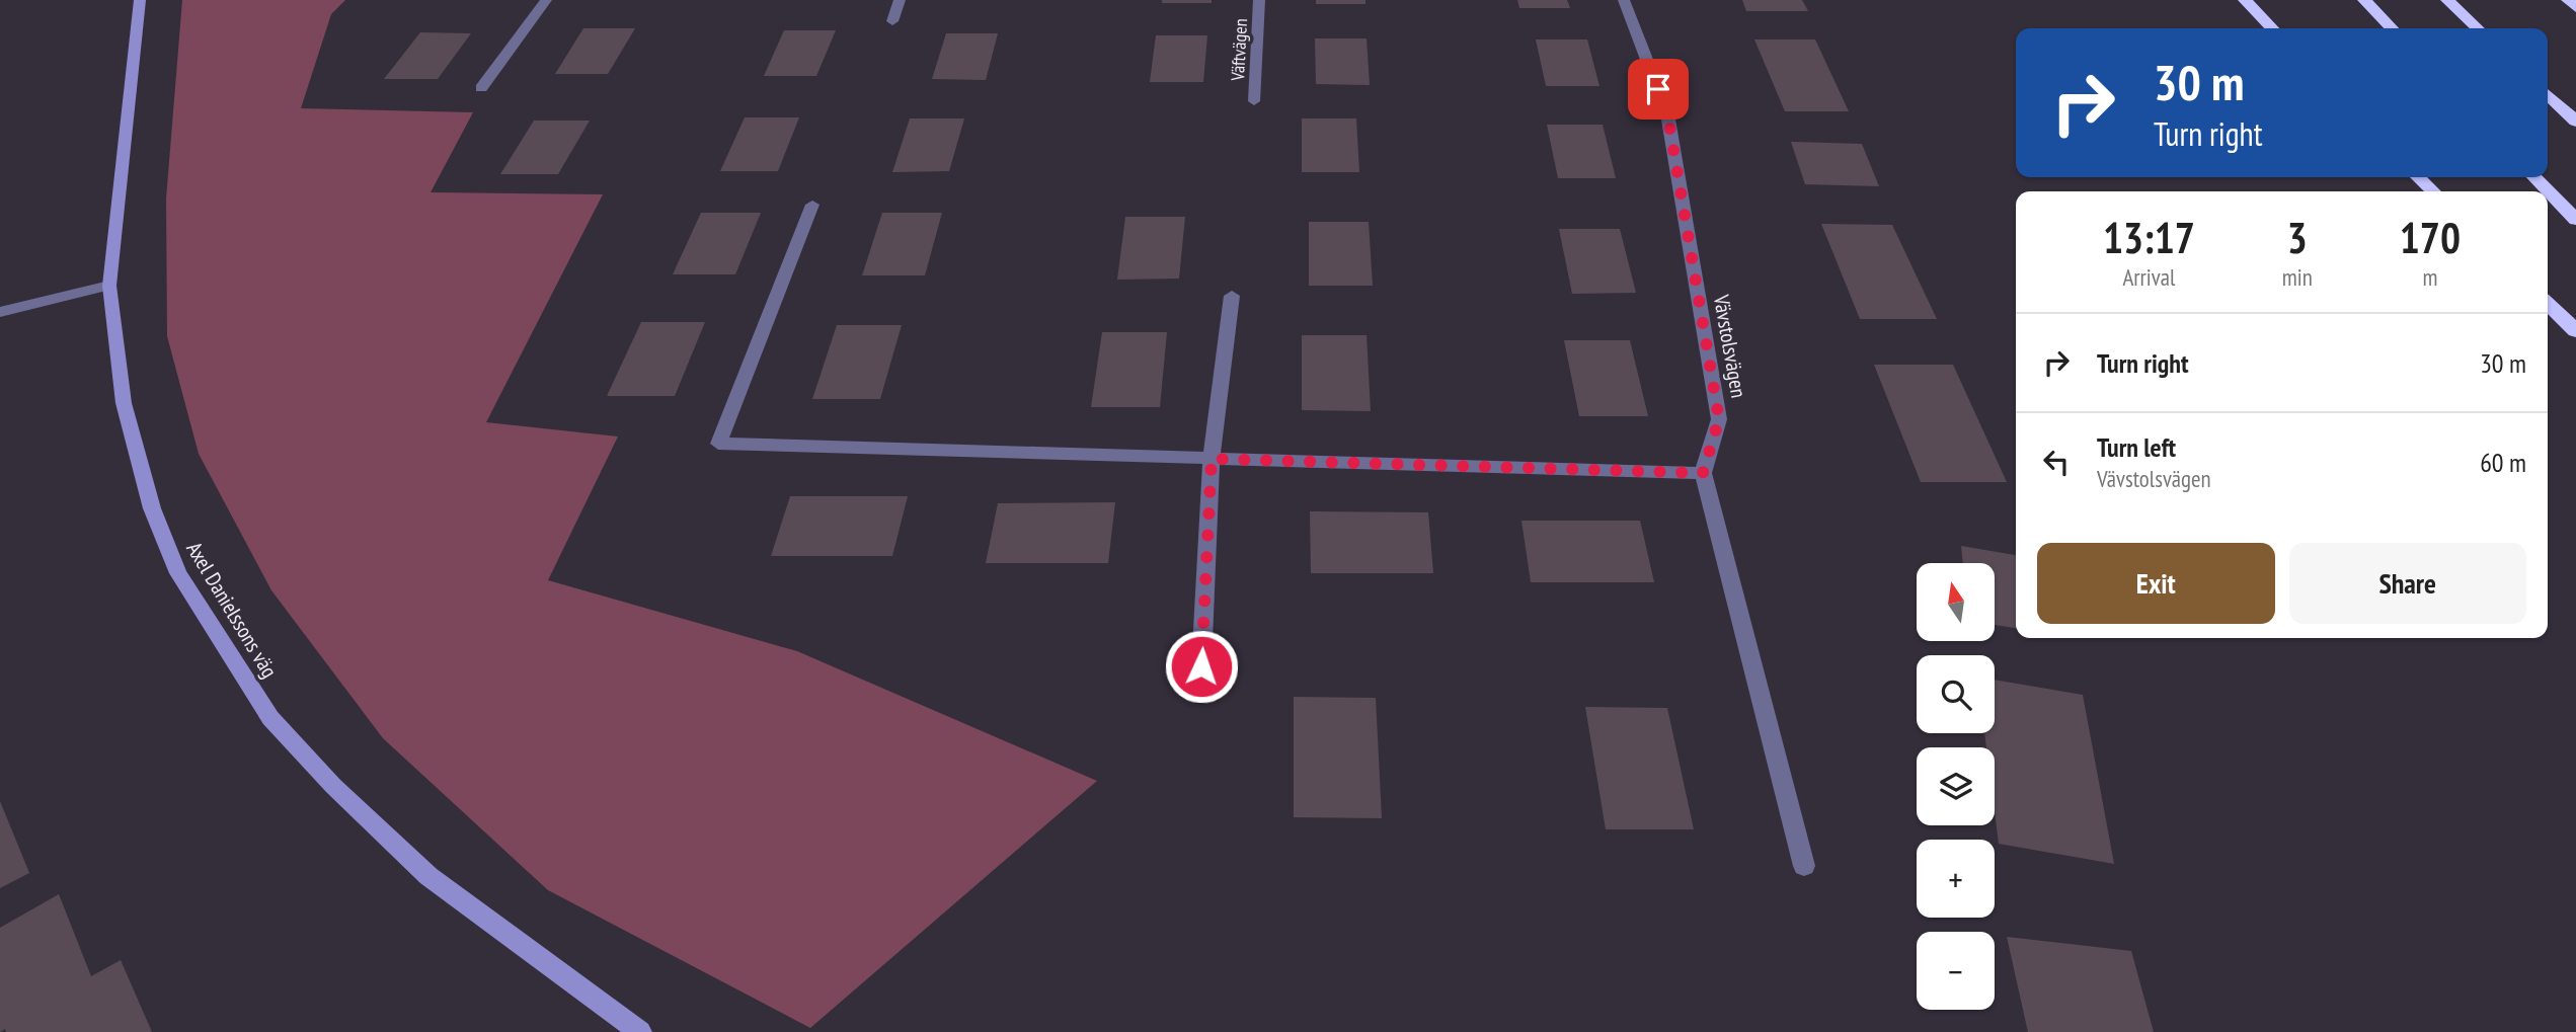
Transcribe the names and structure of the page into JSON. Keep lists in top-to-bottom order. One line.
{"streets":{"street":["Väftvägen","Vävstolsvägen","Axel Danielssons väg"]},"north":"top","page":{"turn":["30 m","Turn right"],"eta":["13:17","Arrival","3","min","170","m"],"list":[{"name":"Turn right","value":"30 m"},{"name":"Turn left","note":"Vävstolsvägen","value":"60 m"}],"buttons":["Exit","Share"],"map_buttons":["+","−"]}}
